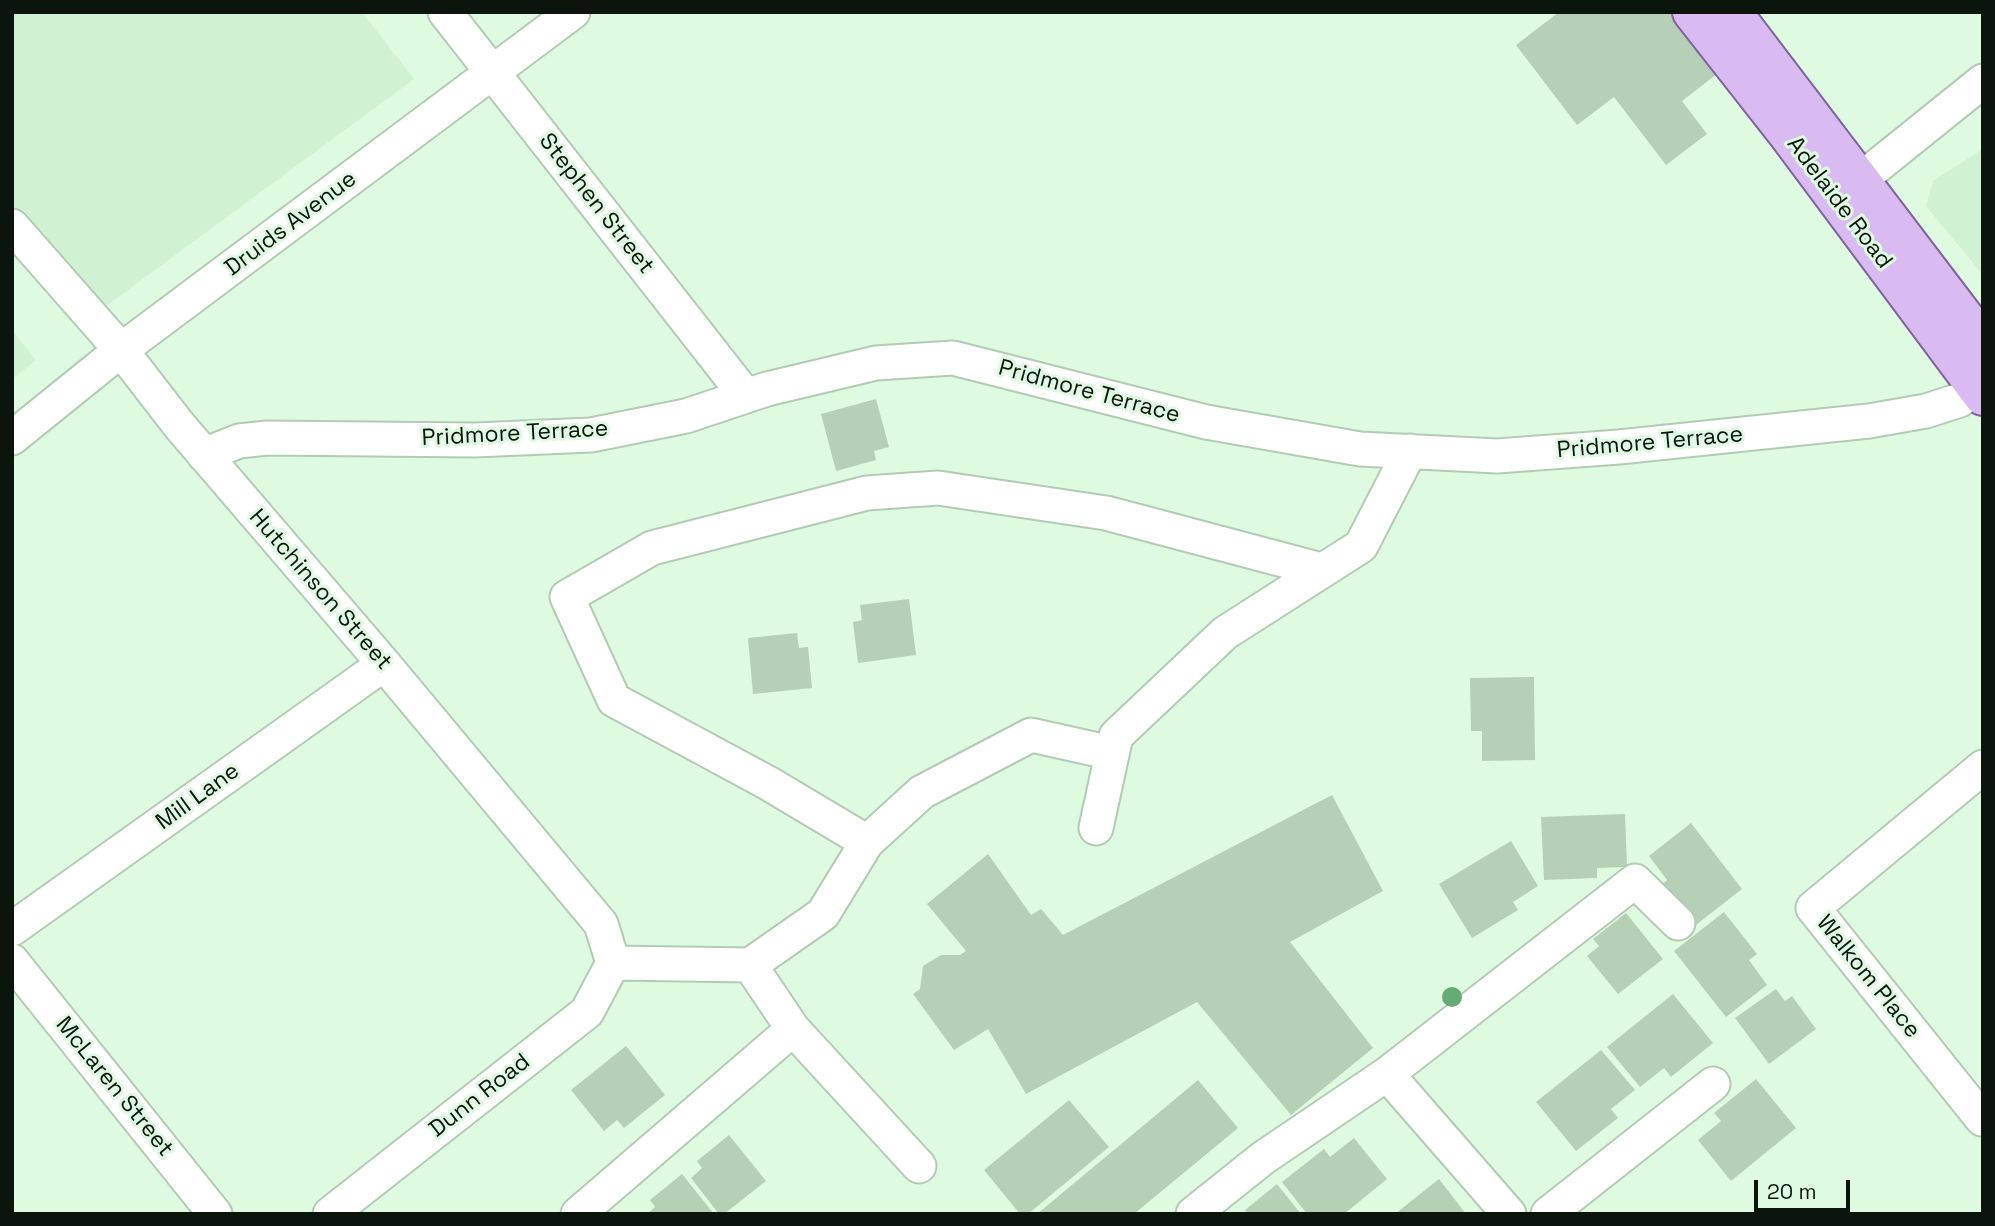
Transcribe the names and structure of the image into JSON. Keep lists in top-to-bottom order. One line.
{"streets":{"main road":["Adelaide Road"],"street":["Stephen Street","Druids Avenue","Pridmore Terrace","Hutchinson Street","Mill Lane","Walkom Place","McLaren Street","Dunn Road"]},"crossings":[["Adelaide Road","Pridmore Terrace"],["Stephen Street","Druids Avenue"],["Stephen Street","Pridmore Terrace"],["Druids Avenue","Hutchinson Street"],["Pridmore Terrace","Hutchinson Street"],["Hutchinson Street","Mill Lane"],["Hutchinson Street","Dunn Road"]],"scale_bar":"20 m"}
